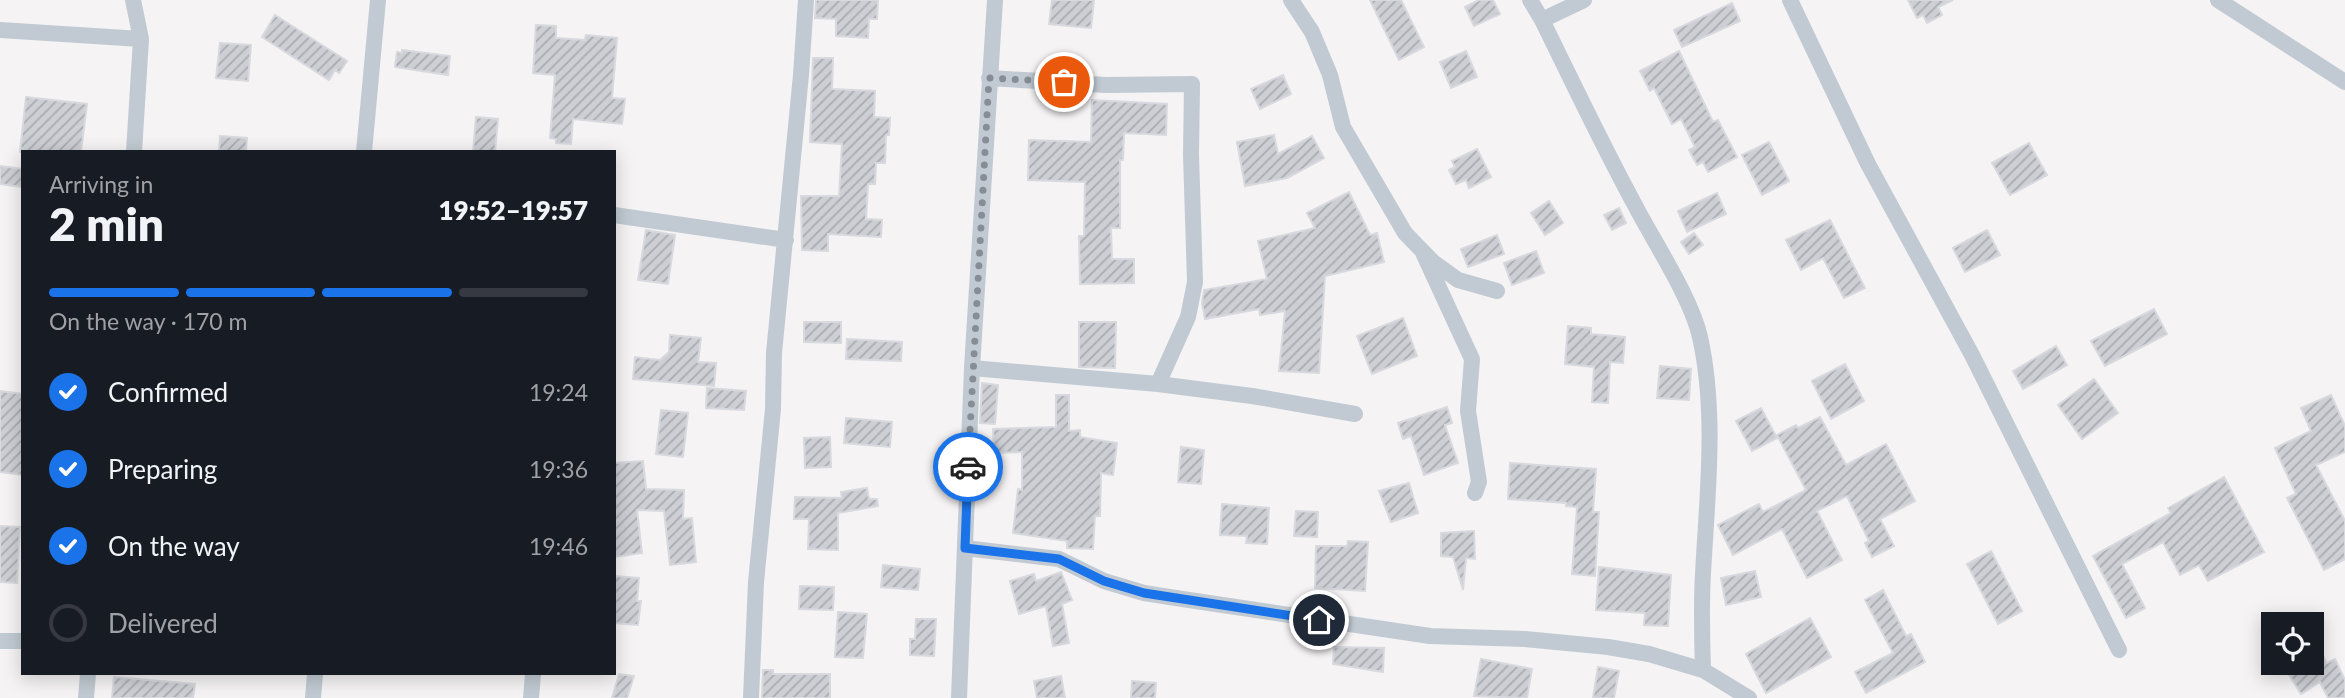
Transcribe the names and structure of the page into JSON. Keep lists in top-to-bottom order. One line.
{"page":{"heading":["2 min","Arriving in","19:52–19:57"],"bar":"On the way · 170 m","list":[["Confirmed","19:24"],["Preparing","19:36"],["On the way","19:46"],"Delivered"]}}
